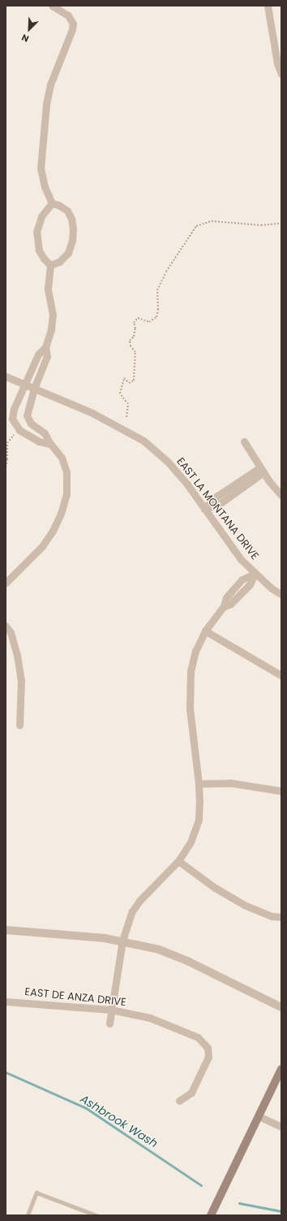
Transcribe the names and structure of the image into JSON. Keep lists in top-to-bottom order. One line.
{"streets":{"street":["EAST LA MONTANA DRIVE","EAST DE ANZA DRIVE"]},"water":["Ashbrook Wash"],"north":"bottom left"}
